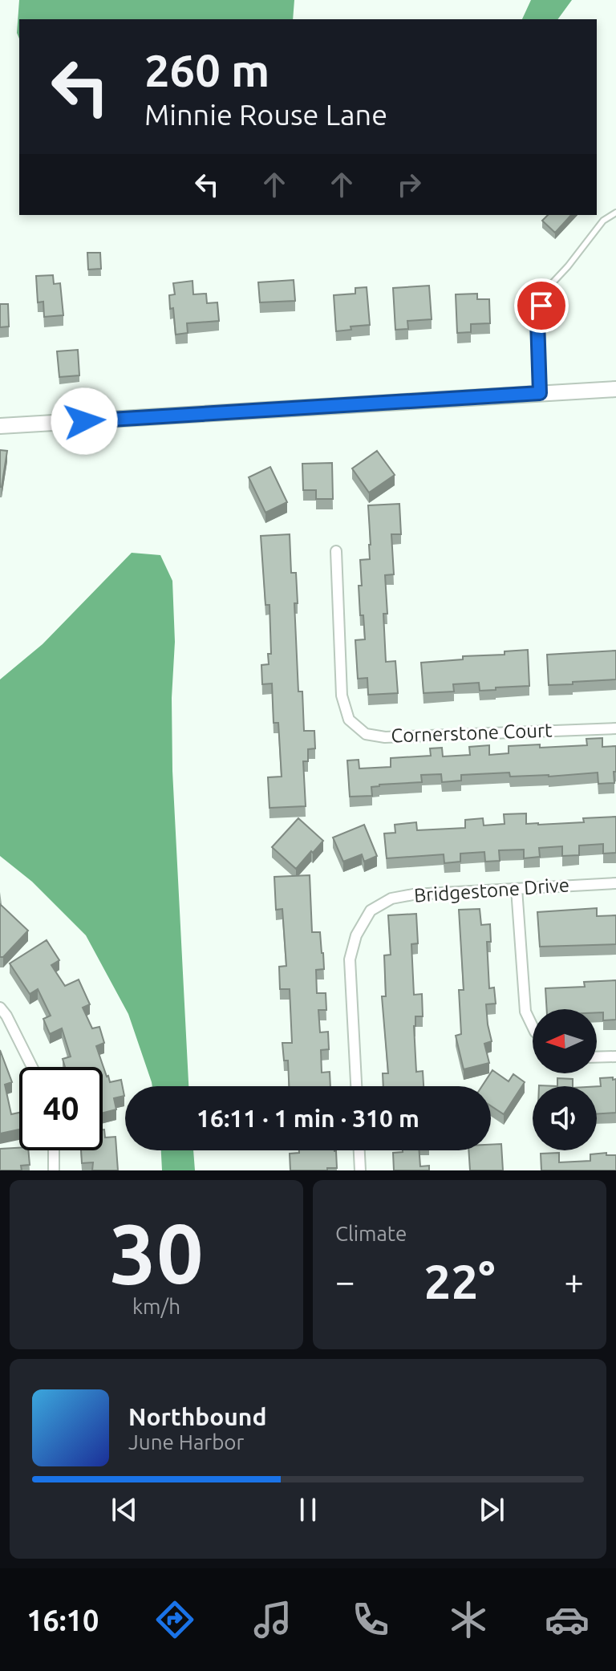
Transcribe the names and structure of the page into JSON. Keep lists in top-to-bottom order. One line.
{"streets":{"street":["Cornerstone Court","Bridgestone Drive"]},"north":"left","page":{"turn":["260 m","Minnie Rouse Lane"],"limit":"40","trip":"16:11 · 1 min · 310 m","tile":[["30","km/h"],"Climate"],"heat":["−","22°","+"],"song":["Northbound","June Harbor"],"tabs":"16:10"}}
